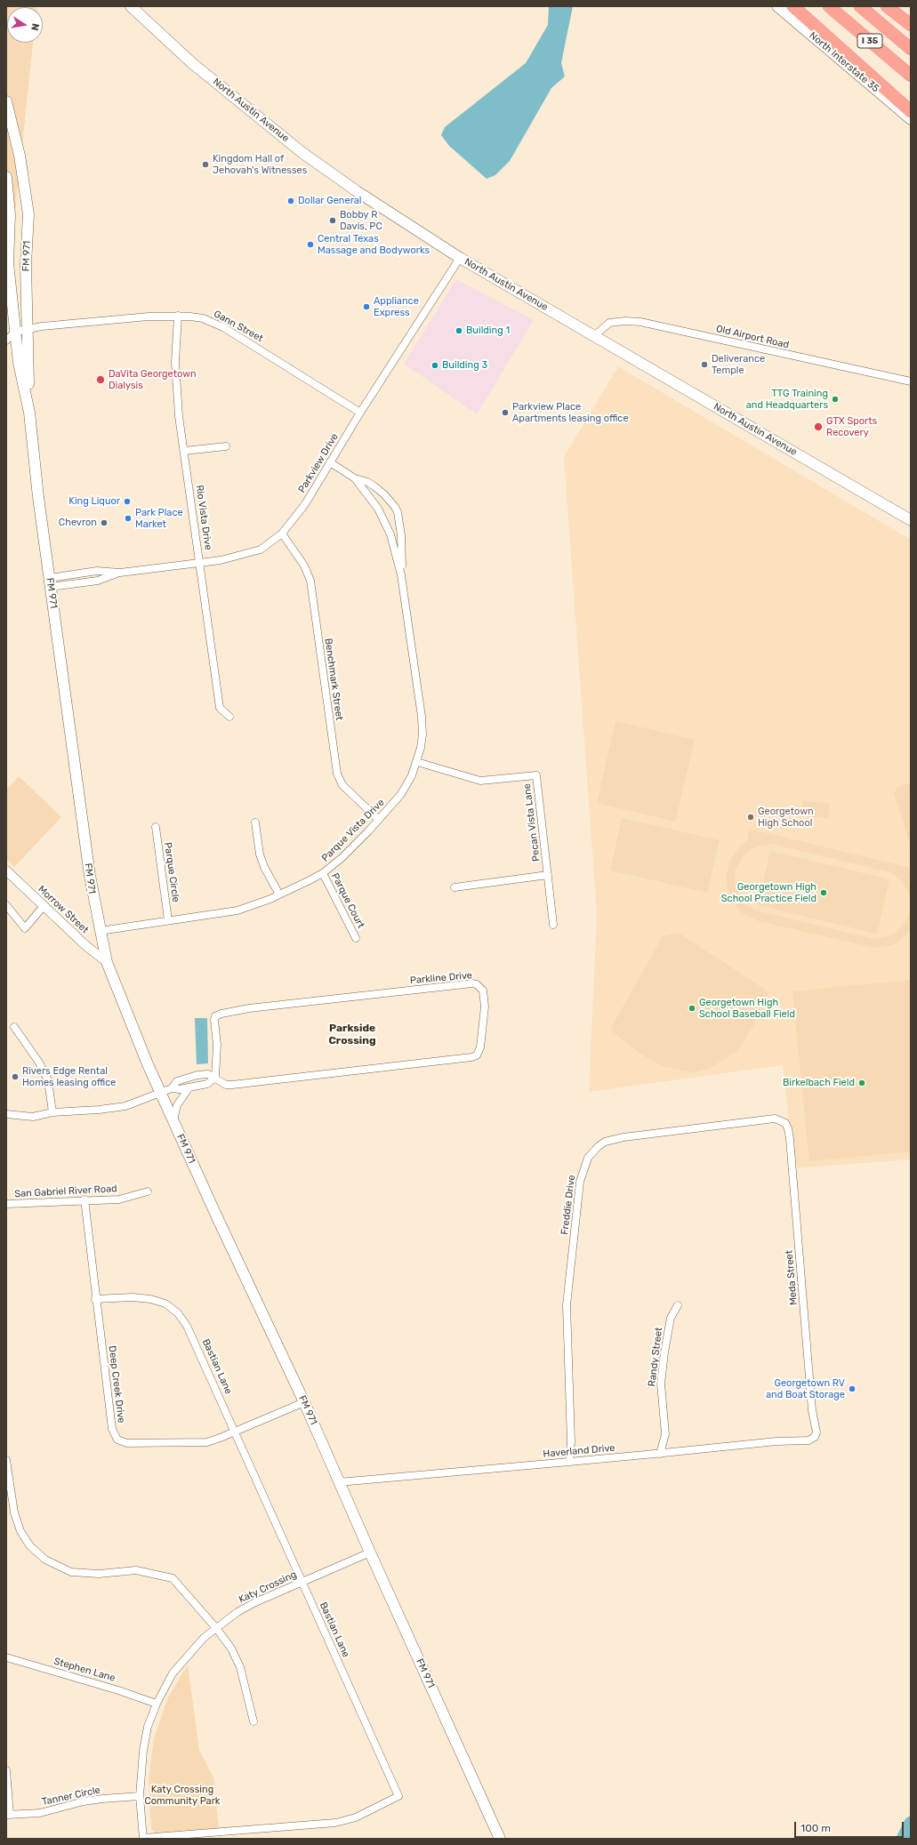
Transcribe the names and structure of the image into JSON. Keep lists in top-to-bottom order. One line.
{"streets":{"highway":["I 35"],"main road":["North Interstate 35","North Austin Avenue","FM 971"],"street":["Gann Street","Old Airport Road","Parkview Drive","Rio Vista Drive","Benchmark Street","Pecan Vista Lane","Parque Vista Drive","Parque Circle","Parque Court","Morrow Street","Parkline Drive","San Gabriel River Road","Freddie Drive","Meda Street","Randy Street","Bastian Lane","Deep Creek Drive","Haverland Drive","Katy Crossing","Stephen Lane","Tanner Circle"]},"crossings":[["North Austin Avenue","Old Airport Road"],["North Austin Avenue","Parkview Drive"],["FM 971","Gann Street"],["FM 971","Parkview Drive"],["FM 971","Parque Vista Drive"],["FM 971","Morrow Street"],["FM 971","Parkline Drive"],["FM 971","Deep Creek Drive"],["FM 971","Haverland Drive"],["FM 971","Katy Crossing"],["Gann Street","Parkview Drive"],["Gann Street","Rio Vista Drive"],["Parkview Drive","Rio Vista Drive"],["Parkview Drive","Benchmark Street"],["Parkview Drive","Parque Vista Drive"],["Benchmark Street","Parque Vista Drive"],["Pecan Vista Lane","Parque Vista Drive"],["Parque Vista Drive","Parque Circle"],["Parque Vista Drive","Parque Court"],["San Gabriel River Road","Deep Creek Drive"],["Freddie Drive","Meda Street"],["Freddie Drive","Haverland Drive"],["Meda Street","Haverland Drive"],["Randy Street","Haverland Drive"],["Bastian Lane","Deep Creek Drive"],["Bastian Lane","Katy Crossing"],["Katy Crossing","Stephen Lane"],["Katy Crossing","Tanner Circle"]],"districts":["Parkside Crossing"],"parks":["Katy Crossing Community Park"],"places":["Kingdom Hall of Jehovah's Witnesses","Dollar General","Bobby R Davis, PC","Central Texas Massage and Bodyworks","Appliance Express","Building 1","Deliverance Temple","Building 3","DaVita Georgetown Dialysis","TTG Training and Headquarters","Parkview Place Apartments leasing office","GTX Sports Recovery","King Liquor","Park Place Market","Chevron","Georgetown High School","Georgetown High School Practice Field","Georgetown High School Baseball Field","Rivers Edge Rental Homes leasing office","Birkelbach Field","Georgetown RV and Boat Storage"],"scale_bar":"100 m","north":"right"}
